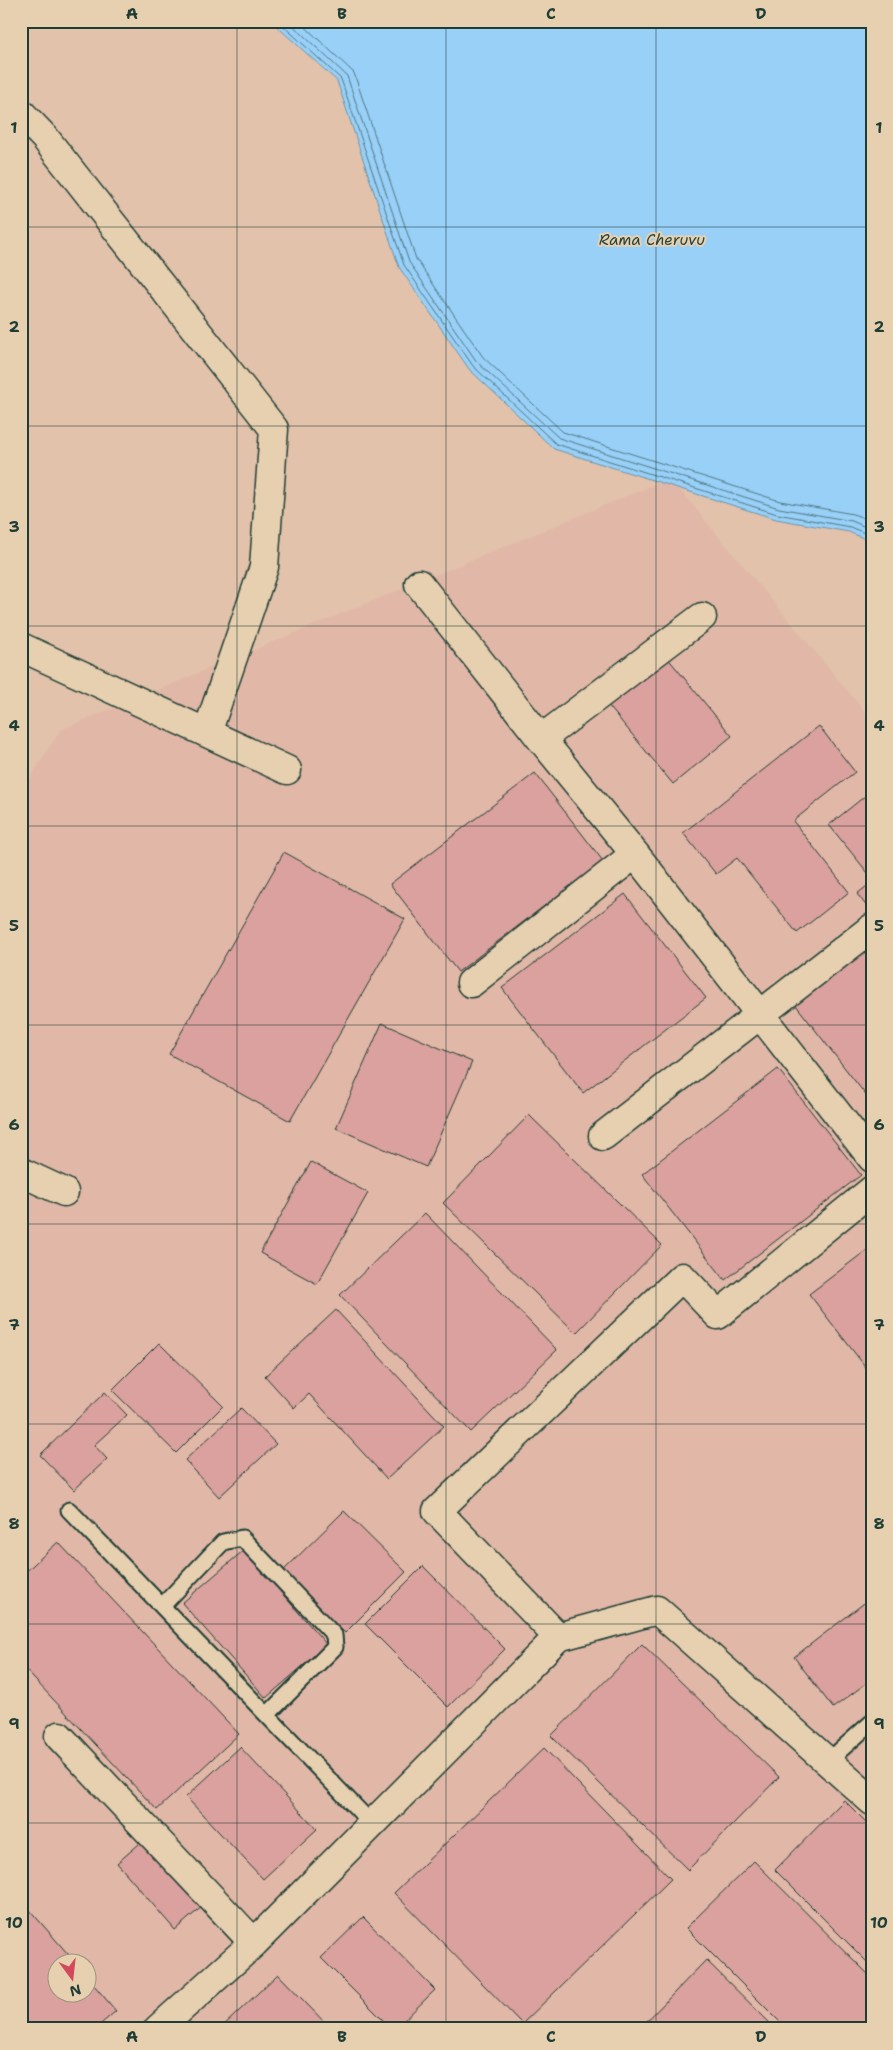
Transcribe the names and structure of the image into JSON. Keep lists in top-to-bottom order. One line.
{"water":["Rama Cheruvu"],"north":"bottom","grid":{"columns":["A","B","C","D"],"rows":["1","2","3","4","5","6","7","8","9","10"]}}
